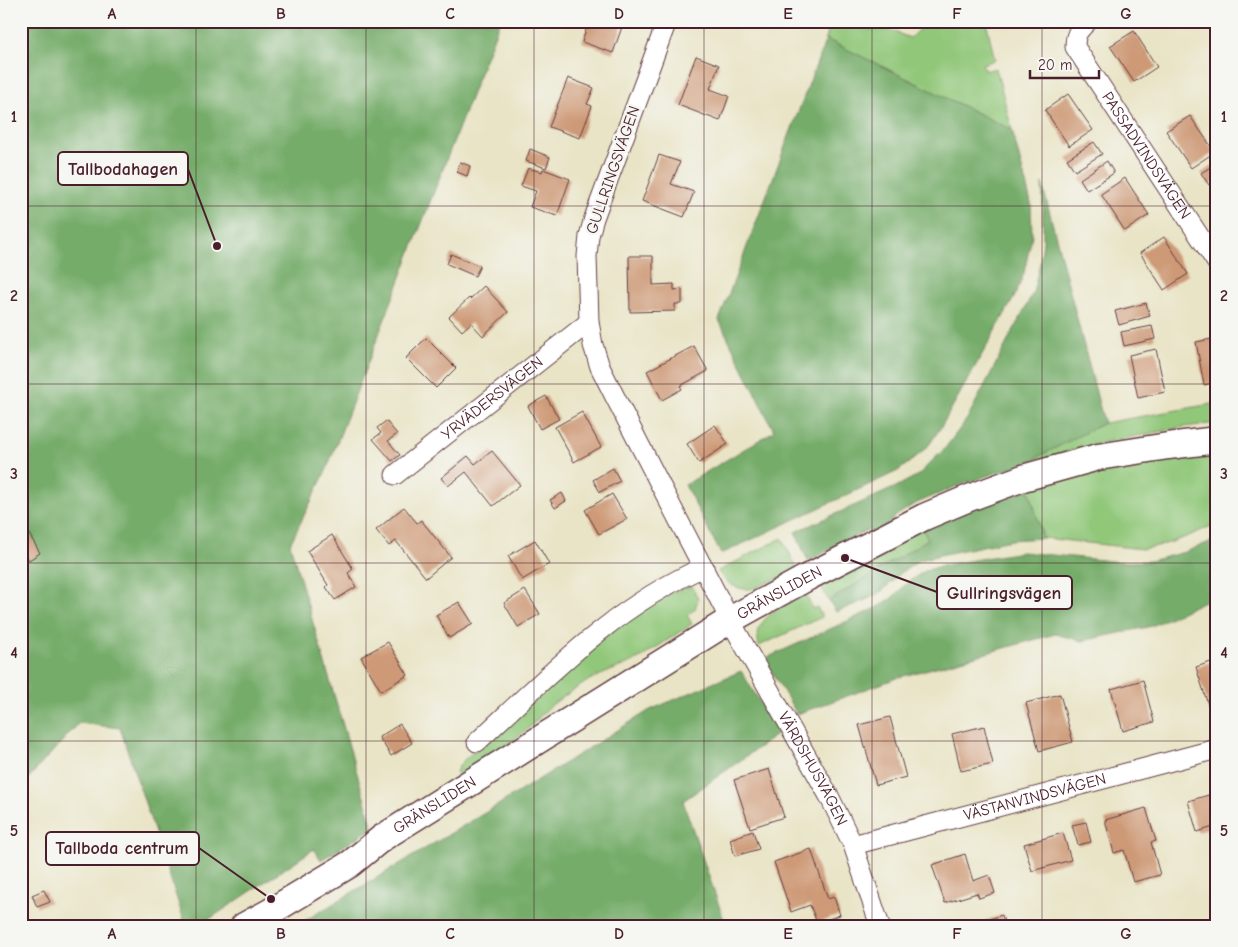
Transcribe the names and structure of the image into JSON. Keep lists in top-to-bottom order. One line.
{"streets":{"street":["PASSADVINDSVÄGEN","GULLRINGSVÄGEN","YRVÄDERSVÄGEN","GRÄNSLIDEN","VÄRDSHUSVÄGEN","VÄSTANVINDSVÄGEN"]},"crossings":[["GULLRINGSVÄGEN","YRVÄDERSVÄGEN"],["GULLRINGSVÄGEN","GRÄNSLIDEN"],["GULLRINGSVÄGEN","VÄRDSHUSVÄGEN"],["GRÄNSLIDEN","VÄRDSHUSVÄGEN"],["VÄRDSHUSVÄGEN","VÄSTANVINDSVÄGEN"]],"places":["Tallbodahagen","Gullringsvägen","Tallboda centrum"],"scale_bar":"20 m","grid":{"columns":["A","B","C","D","E","F","G"],"rows":["1","2","3","4","5"]}}
